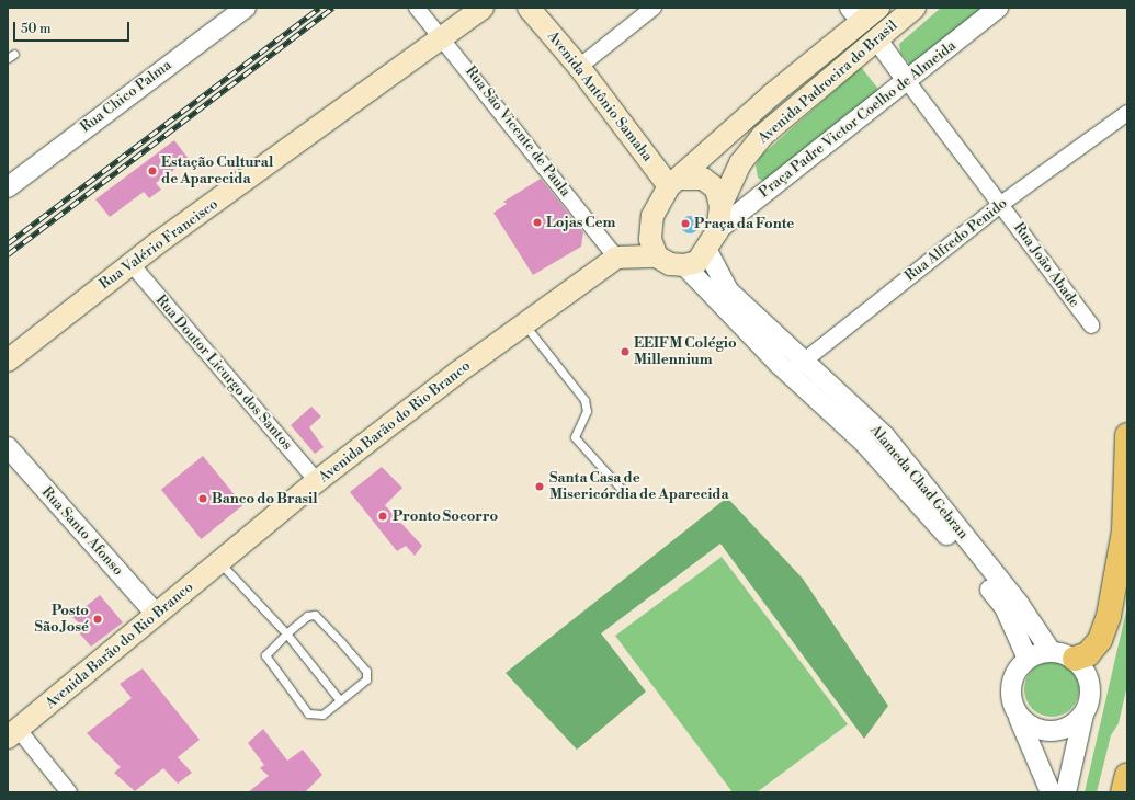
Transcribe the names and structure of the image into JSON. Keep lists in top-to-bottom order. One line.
{"streets":{"main road":["Avenida Padroeira do Brasil","Avenida Antônio Samaha","Rua Valério Francisco","Avenida Barão do Rio Branco"],"street":["Rua Chico Palma","Praça Padre Victor Coelho de Almeida","Rua São Vicente de Paula","Rua Alfredo Penido","Rua João Abade","Rua Doutor Licurgo dos Santos","Alameda Chad Gebran","Rua Santo Afonso"]},"crossings":[["Avenida Padroeira do Brasil","Avenida Antônio Samaha"],["Avenida Padroeira do Brasil","Praça Padre Victor Coelho de Almeida"],["Avenida Padroeira do Brasil","Alameda Chad Gebran"],["Avenida Antônio Samaha","Praça Padre Victor Coelho de Almeida"],["Avenida Antônio Samaha","Alameda Chad Gebran"],["Praça Padre Victor Coelho de Almeida","Rua João Abade"],["Praça Padre Victor Coelho de Almeida","Alameda Chad Gebran"],["Rua São Vicente de Paula","Rua Valério Francisco"],["Rua São Vicente de Paula","Avenida Barão do Rio Branco"],["Rua Alfredo Penido","Rua João Abade"],["Rua Alfredo Penido","Alameda Chad Gebran"],["Rua Valério Francisco","Rua Doutor Licurgo dos Santos"],["Rua Doutor Licurgo dos Santos","Avenida Barão do Rio Branco"],["Avenida Barão do Rio Branco","Rua Santo Afonso"]],"places":["Estação Cultural de Aparecida","Lojas Cem","Praça da Fonte","EEIFM Colégio Millennium","Santa Casa de Misericórdia de Aparecida","Banco do Brasil","Pronto Socorro","Posto São José"],"scale_bar":"50 m"}
